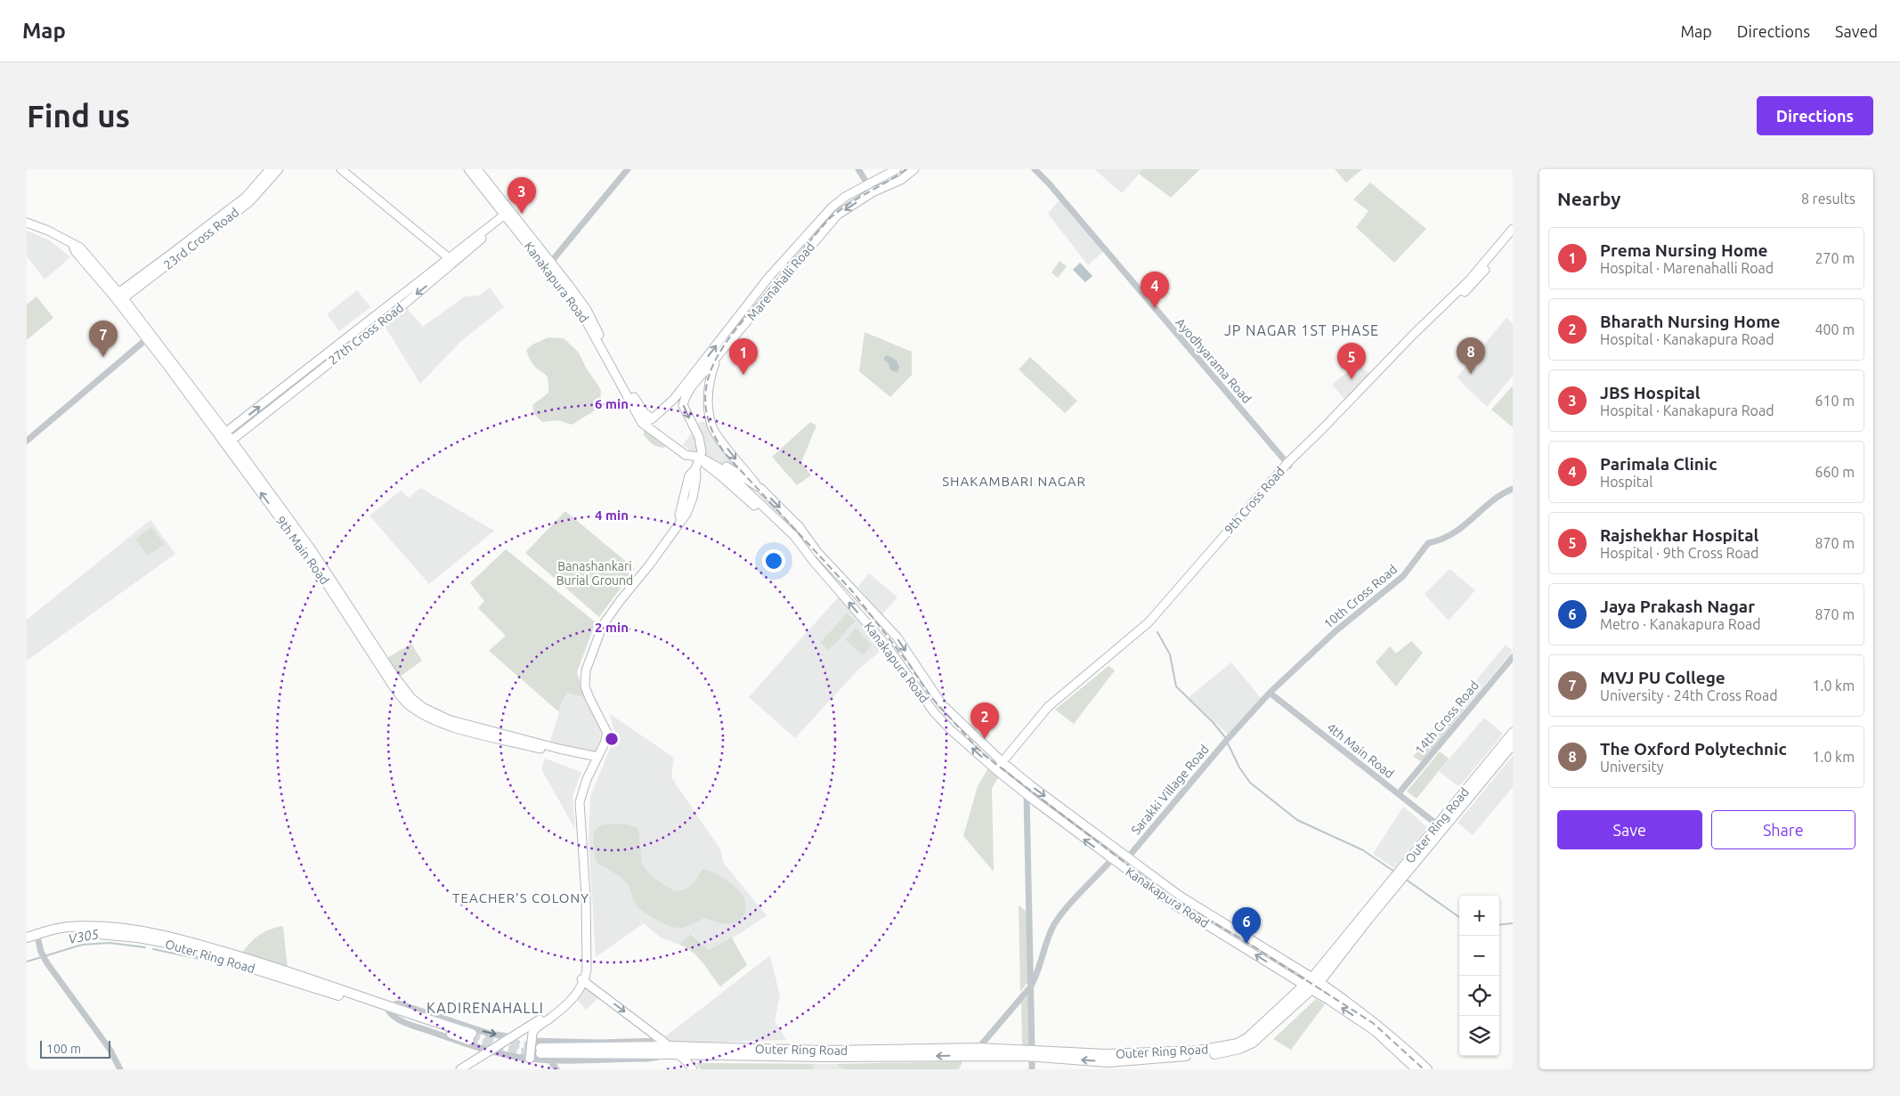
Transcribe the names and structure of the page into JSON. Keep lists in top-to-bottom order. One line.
{"streets":{"highway":["Kanakapura Road","Outer Ring Road"],"main road":["23rd Cross Road","Marenahalli Road","27th Cross Road","9th Cross Road","9th Main Road"],"street":["Ayodhyarama Road","10th Cross Road","14th Cross Road","4th Main Road","Sarakki Village Road"]},"crossings":[["23rd Cross Road","9th Main Road"],["Marenahalli Road","Kanakapura Road"],["Kanakapura Road","27th Cross Road"],["Kanakapura Road","9th Cross Road"],["Kanakapura Road","Sarakki Village Road"],["Kanakapura Road","Outer Ring Road"],["27th Cross Road","9th Main Road"],["Ayodhyarama Road","9th Cross Road"],["10th Cross Road","4th Main Road"],["10th Cross Road","Sarakki Village Road"],["14th Cross Road","4th Main Road"],["4th Main Road","Outer Ring Road"]],"districts":["JP NAGAR 1ST PHASE","SHAKAMBARI NAGAR","TEACHER'S COLONY","KADIRENAHALLI"],"water":["V305"],"parks":["Banashankari Burial Ground"],"scale_bar":"100 m","page":{"header":"Map","nav":["Map","Directions","Saved"],"buttons":["Directions",["Save","Share"]],"title":"Find us","heading":["Nearby","8 results"],"pins":["3","4","7","8","1","5","2","6"],"list":[{"mark":"1","name":"Prema Nursing Home","note":"Hospital · Marenahalli Road","value":"270 m"},{"mark":"2","name":"Bharath Nursing Home","note":"Hospital · Kanakapura Road","value":"400 m"},{"mark":"3","name":"JBS Hospital","note":"Hospital · Kanakapura Road","value":"610 m"},{"mark":"4","name":"Parimala Clinic","note":"Hospital","value":"660 m"},{"mark":"5","name":"Rajshekhar Hospital","note":"Hospital · 9th Cross Road","value":"870 m"},{"mark":"6","name":"Jaya Prakash Nagar","note":"Metro · Kanakapura Road","value":"870 m"},{"mark":"7","name":"MVJ PU College","note":"University · 24th Cross Road","value":"1.0 km"},{"mark":"8","name":"The Oxford Polytechnic","note":"University","value":"1.0 km"}],"map_buttons":["+","−"],"scale":"100 m"},"rings":["6 min","4 min","2 min"]}
